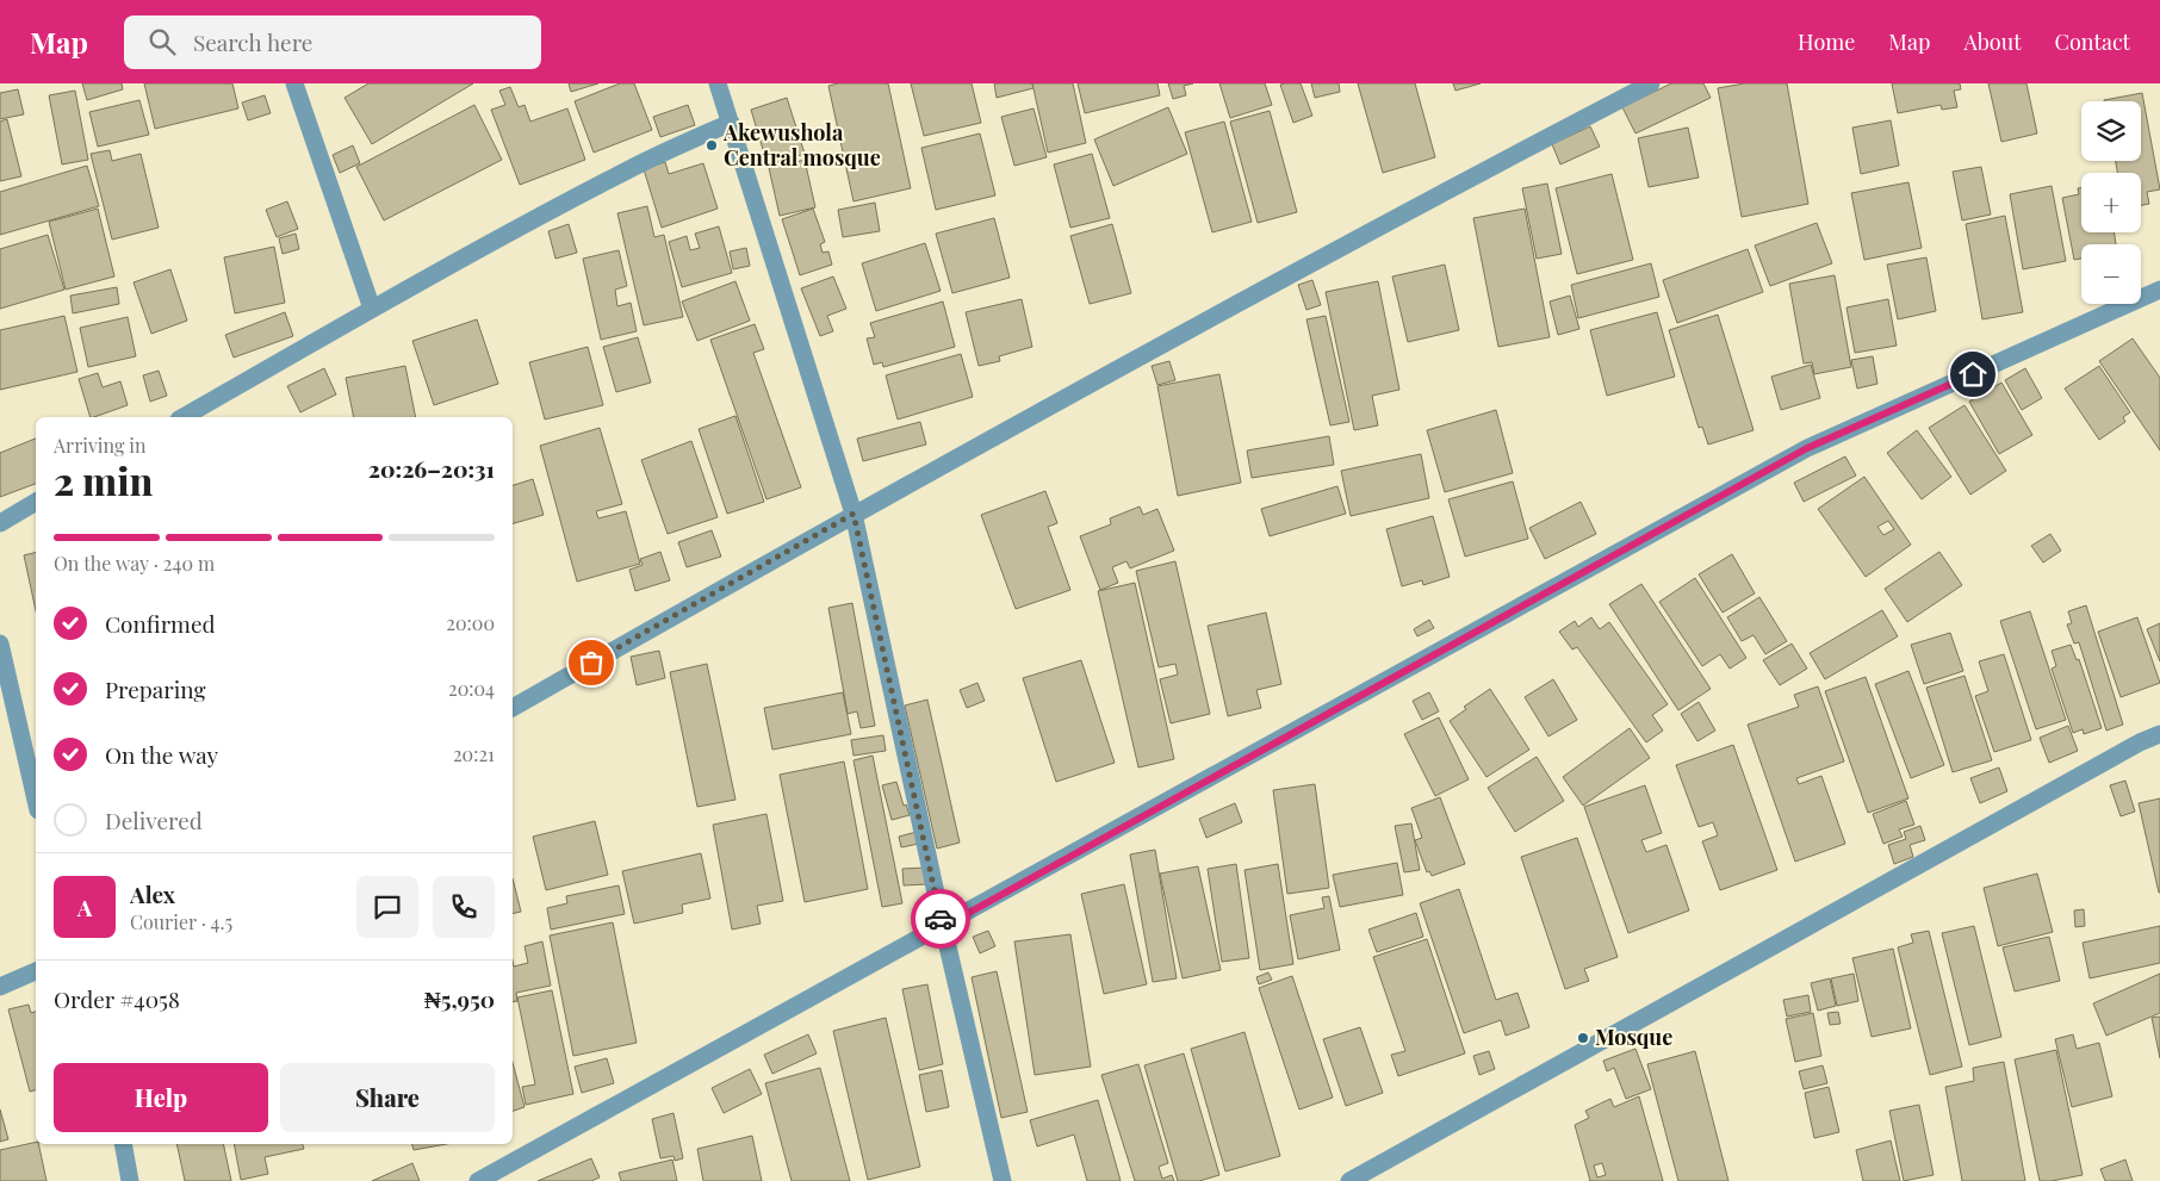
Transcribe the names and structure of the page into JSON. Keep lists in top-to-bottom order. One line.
{"places":["Akewushola Central mosque","Mosque"],"page":{"header":"Map","search":"Search here","nav":["Home","Map","About","Contact"],"map_buttons":["+","−"],"heading":["2 min","Arriving in","20:26–20:31"],"panel":["Alex","Courier · 4.5","Order #4058","₦5,950"],"bar":"On the way · 240 m","list":[["Confirmed","20:00"],["Preparing","20:04"],["On the way","20:21"],"Delivered"],"round":"A","buttons":["Help","Share"]}}
